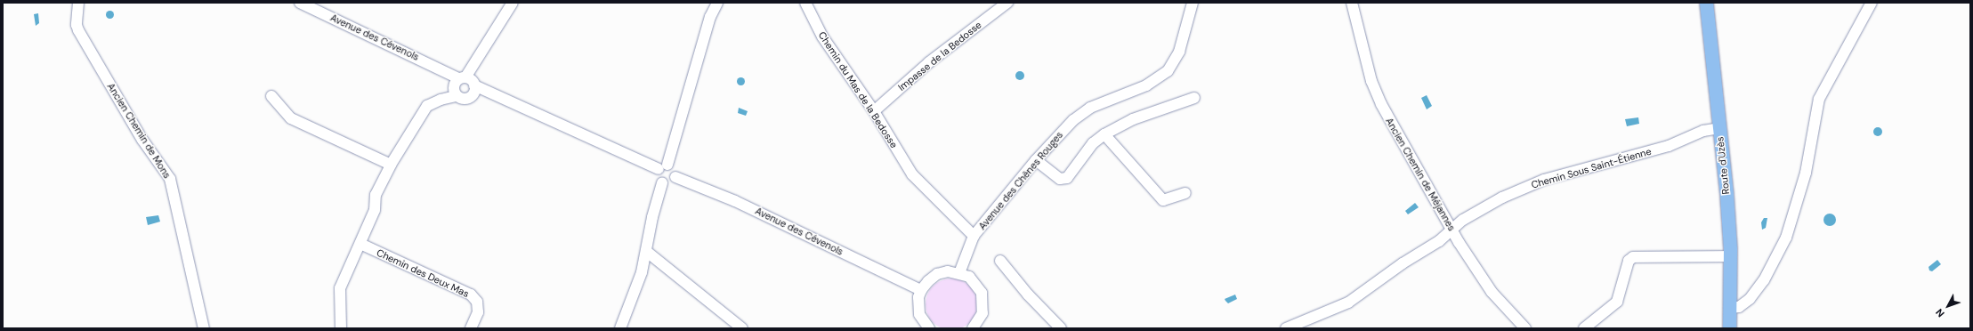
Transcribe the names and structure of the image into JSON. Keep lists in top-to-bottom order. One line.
{"streets":{"main road":["Route d'Uzès"],"street":["Avenue des Cévenols","Impasse de la Bedosse","Chemin du Mas de la Bedosse","Ancien Chemin de Mons","Chemin Sous Saint-Étienne","Ancien Chemin de Méjannes","Avenue des Chênes Rouges","Chemin des Deux Mas"]},"crossings":[["Impasse de la Bedosse","Chemin du Mas de la Bedosse"],["Chemin du Mas de la Bedosse","Avenue des Chênes Rouges"],["Route d'Uzès","Chemin Sous Saint-Étienne"],["Chemin Sous Saint-Étienne","Ancien Chemin de Méjannes"]],"north":"bottom left"}
